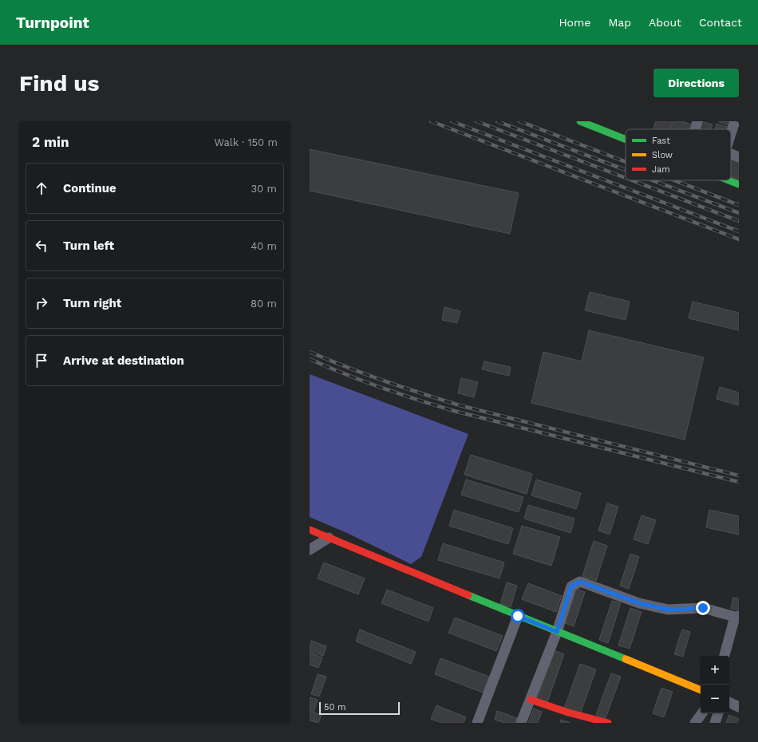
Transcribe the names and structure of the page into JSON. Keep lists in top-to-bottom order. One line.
{"legend":["Fast","Slow","Jam"],"scale_bar":"50 m","page":{"header":"Turnpoint","nav":["Home","Map","About","Contact"],"buttons":"Directions","title":"Find us","heading":["2 min","Walk · 150 m"],"list":[["Continue","30 m"],["Turn left","40 m"],["Turn right","80 m"],"Arrive at destination"],"map_buttons":["+","−"],"scale":"50 m"}}
